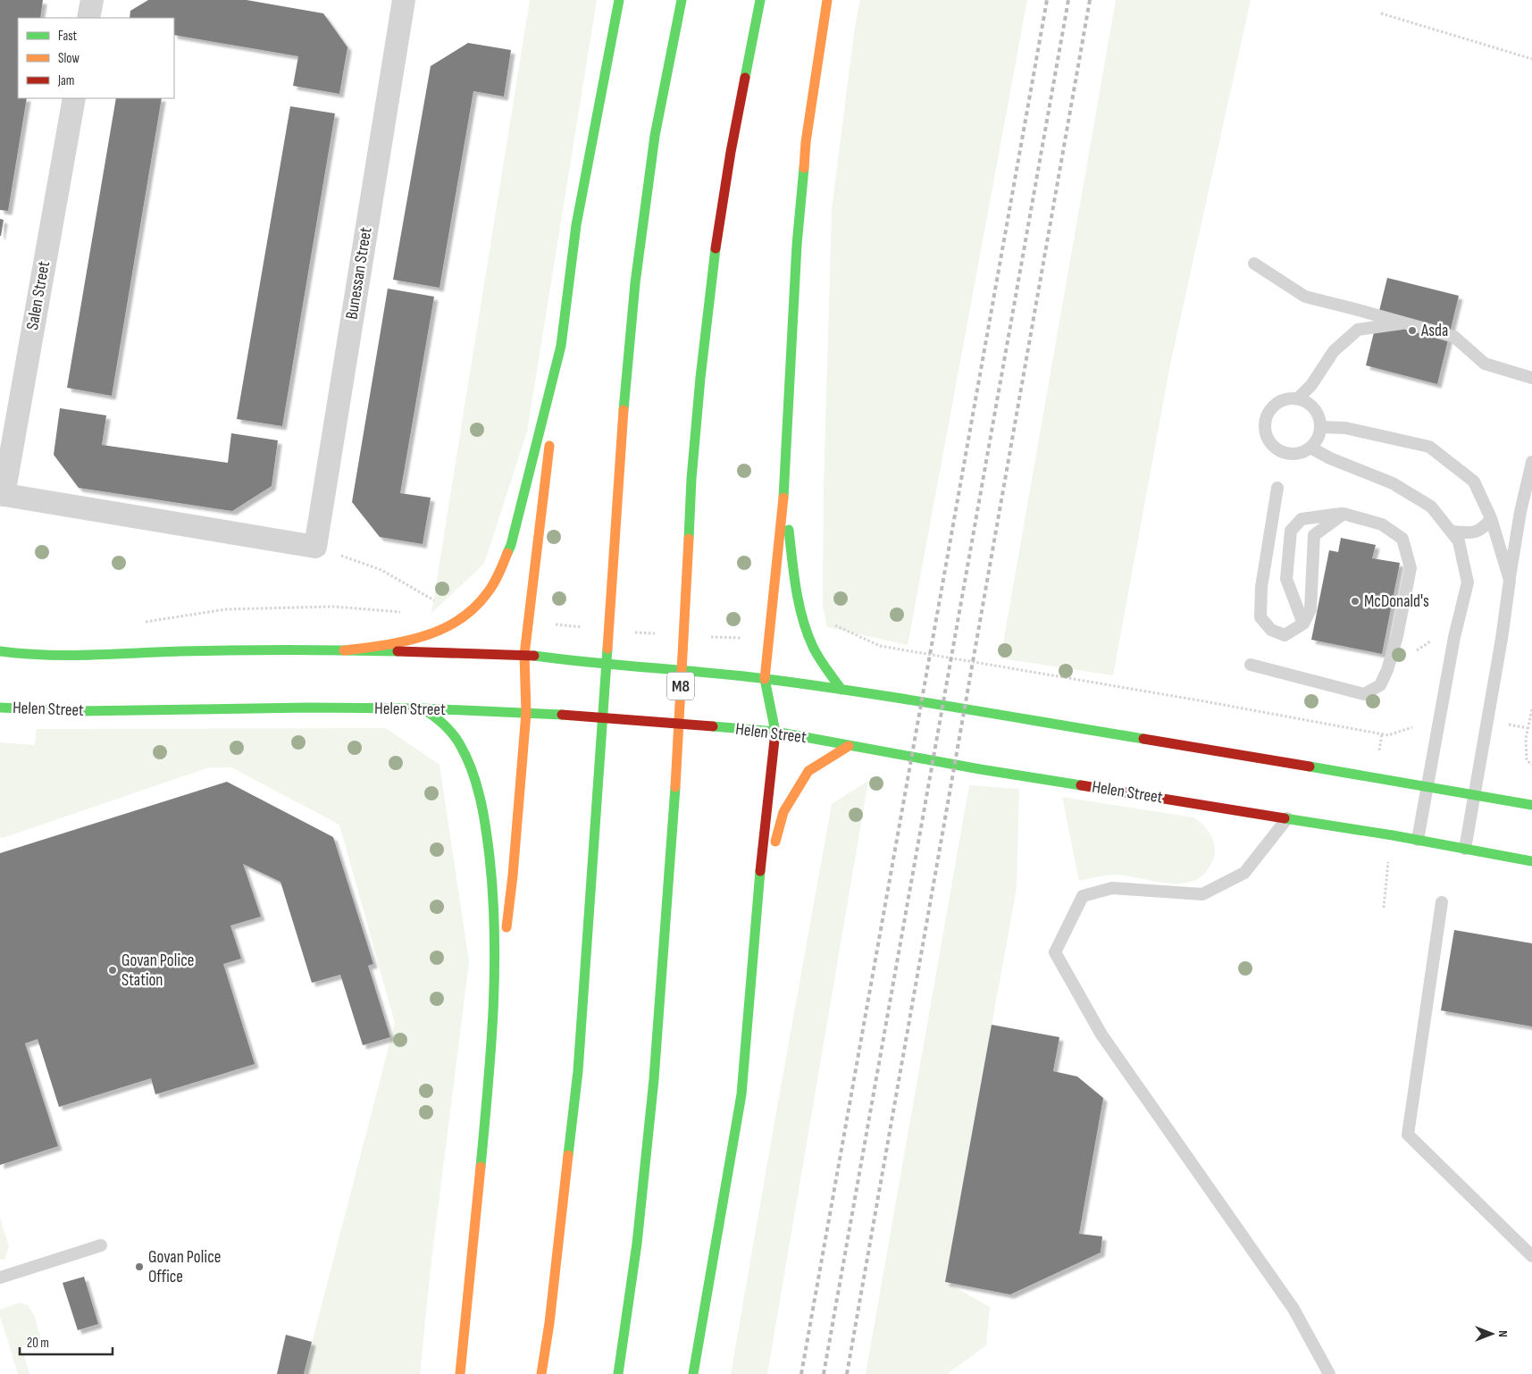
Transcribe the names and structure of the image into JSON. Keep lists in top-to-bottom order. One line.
{"streets":{"main road":["M8","Helen Street"],"street":["Bunessan Street","Salen Street"]},"places":["Asda","McDonald's","Govan Police Station","Govan Police Office"],"legend":["Fast","Slow","Jam"],"scale_bar":"20 m","north":"right"}
